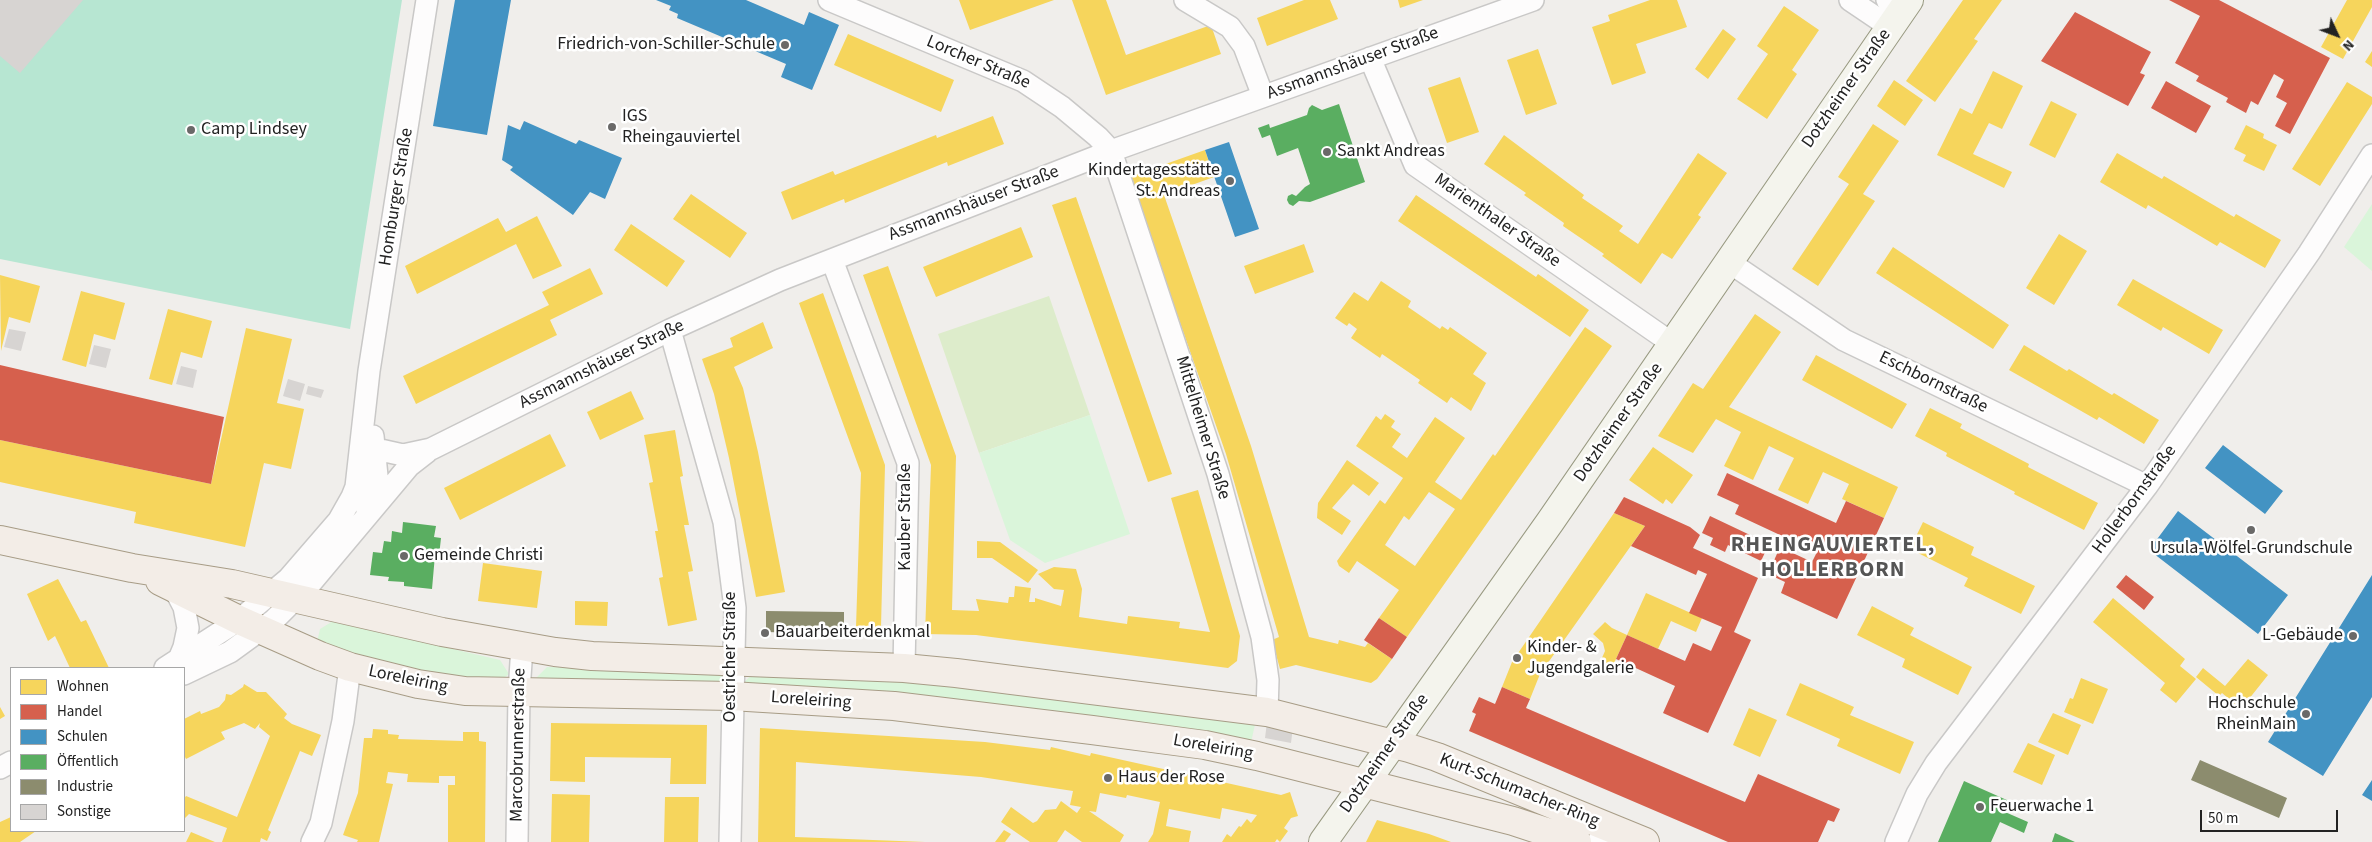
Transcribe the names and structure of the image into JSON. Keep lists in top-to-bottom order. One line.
{"streets":{"main road":["Dotzheimer Straße","Loreleiring","Kurt-Schumacher-Ring"],"street":["Lorcher Straße","Assmannshäuser Straße","Homburger Straße","Marienthaler Straße","Eschbornstraße","Mittelheimer Straße","Hollerbornstraße","Kauber Straße","Oestricher Straße","Marcobrunnerstraße"]},"crossings":[["Lorcher Straße","Assmannshäuser Straße"],["Lorcher Straße","Mittelheimer Straße"],["Assmannshäuser Straße","Homburger Straße"],["Assmannshäuser Straße","Marienthaler Straße"],["Assmannshäuser Straße","Mittelheimer Straße"],["Assmannshäuser Straße","Kauber Straße"],["Assmannshäuser Straße","Oestricher Straße"],["Dotzheimer Straße","Marienthaler Straße"],["Dotzheimer Straße","Eschbornstraße"],["Dotzheimer Straße","Loreleiring"],["Dotzheimer Straße","Kurt-Schumacher-Ring"],["Homburger Straße","Loreleiring"],["Eschbornstraße","Hollerbornstraße"],["Mittelheimer Straße","Loreleiring"],["Kauber Straße","Loreleiring"],["Oestricher Straße","Loreleiring"],["Loreleiring","Marcobrunnerstraße"],["Loreleiring","Kurt-Schumacher-Ring"]],"districts":["RHEINGAUVIERTEL, HOLLERBORN"],"places":["Friedrich-von-Schiller-Schule","IGS Rheingauviertel","Camp Lindsey","Sankt Andreas","Kindertagesstätte St. Andreas","Ursula-Wölfel-Grundschule","Gemeinde Christi","Bauarbeiterdenkmal","L-Gebäude","Kinder- & Jugendgalerie","Hochschule RheinMain","Haus der Rose","Feuerwache 1"],"legend":["Wohnen","Handel","Schulen","Öffentlich","Industrie","Sonstige"],"scale_bar":"50 m","north":"bottom right"}
